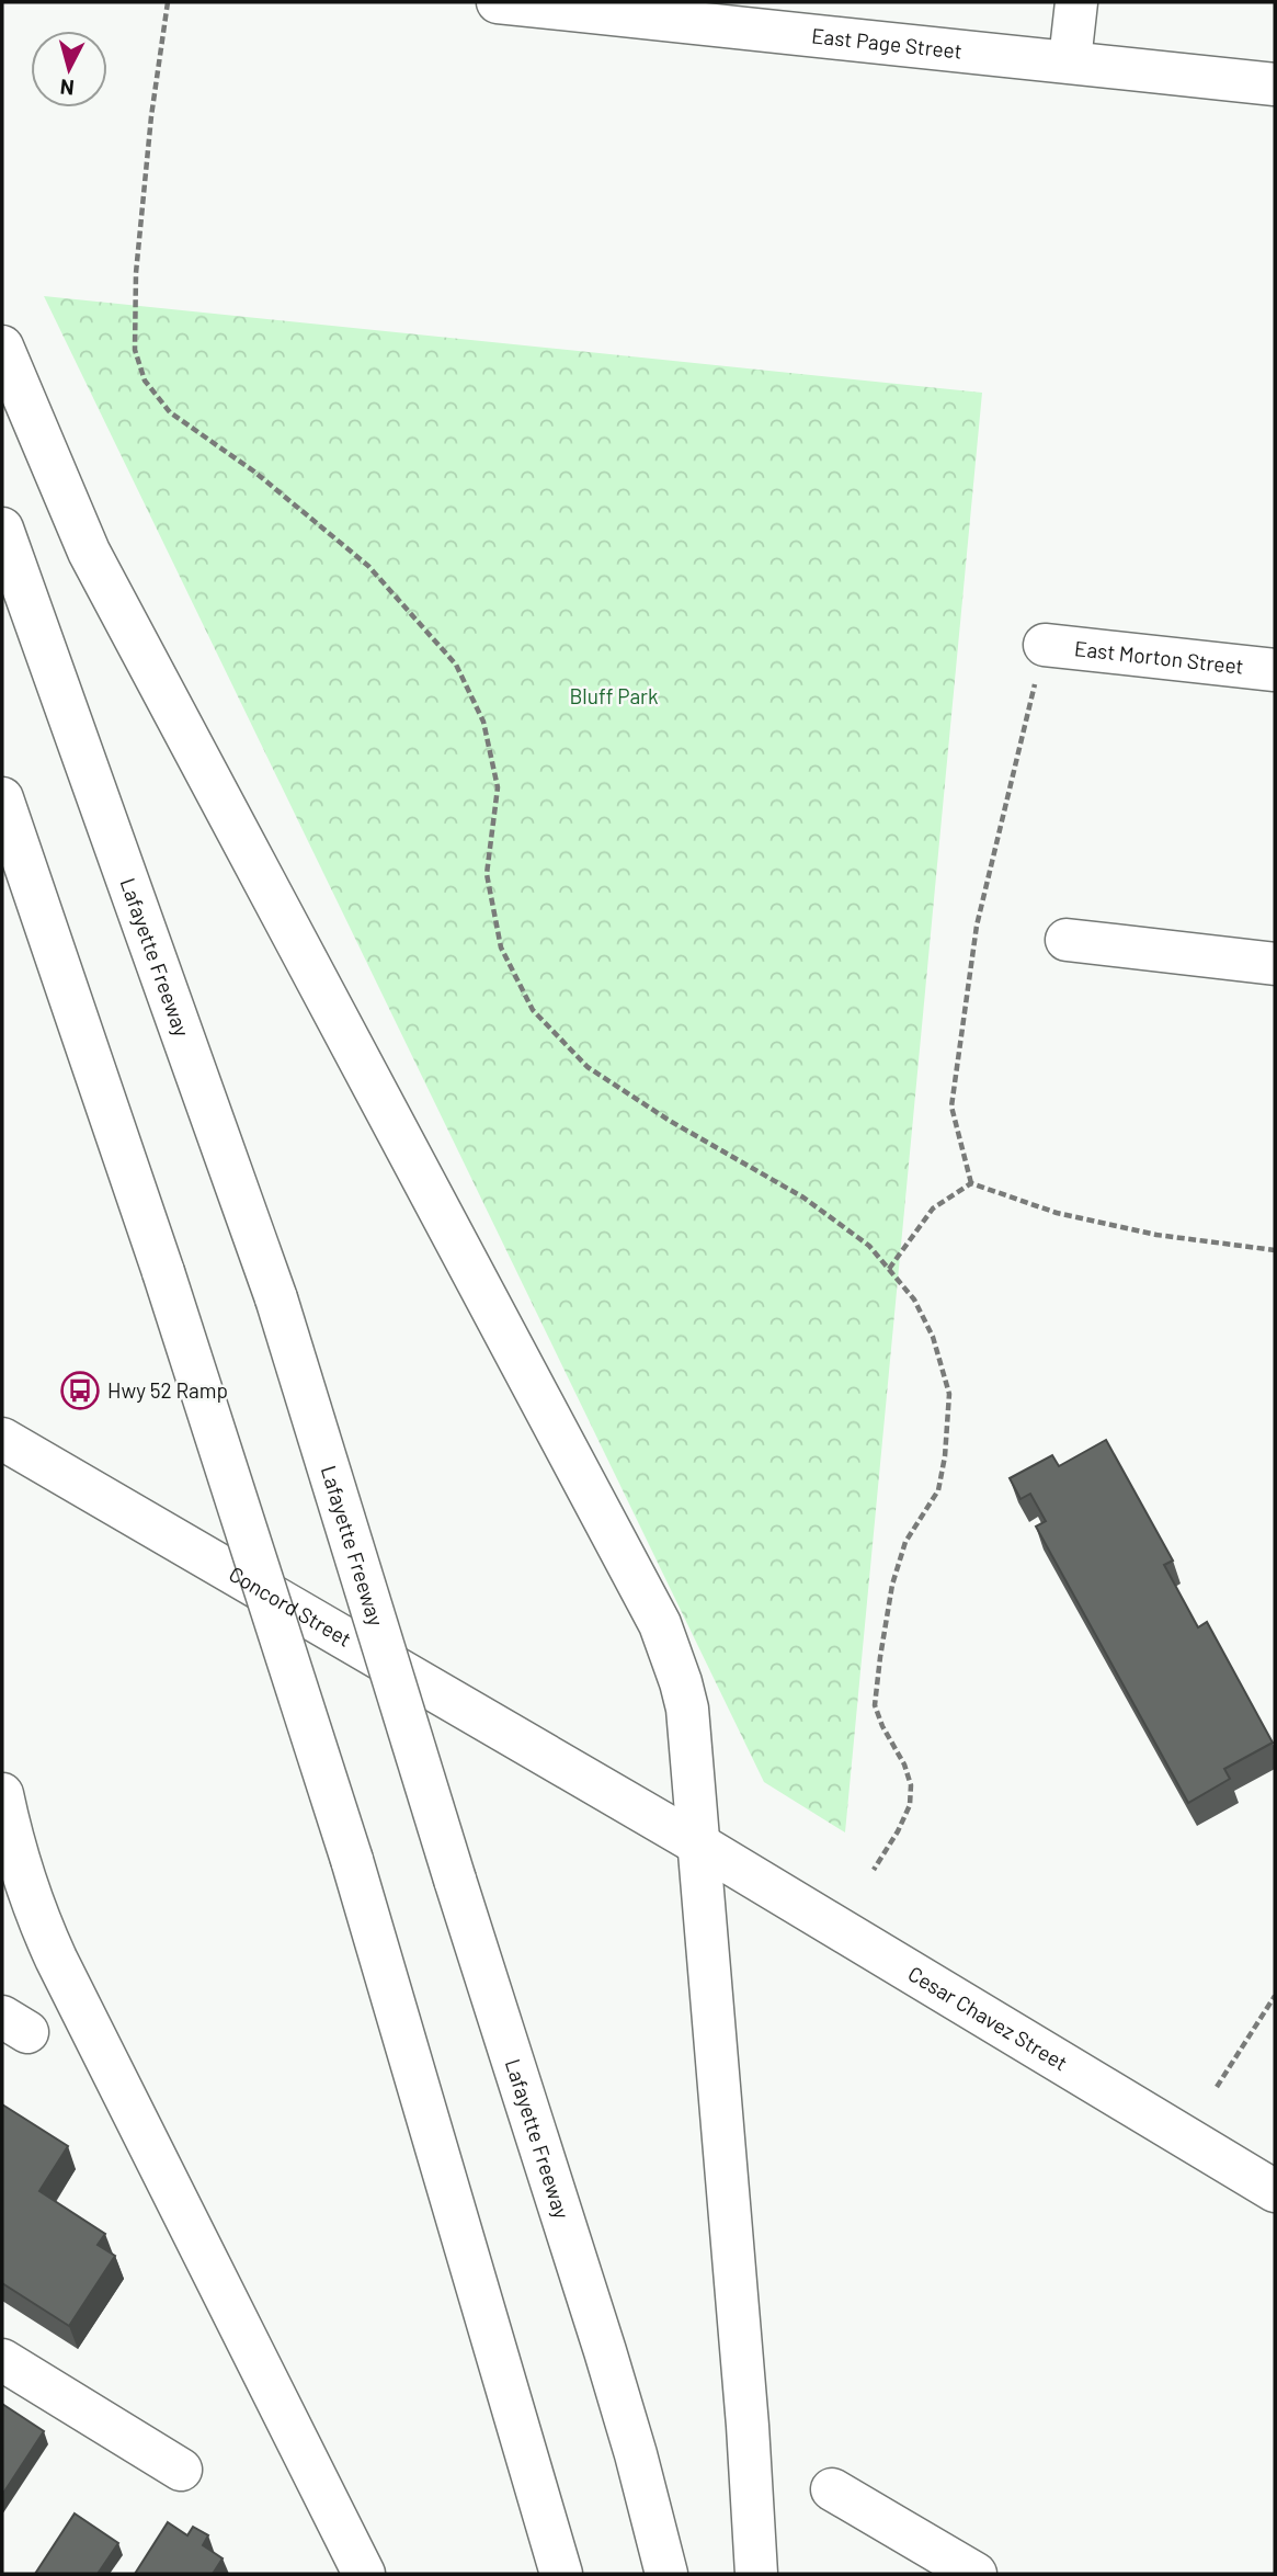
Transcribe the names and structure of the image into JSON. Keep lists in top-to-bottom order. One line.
{"streets":{"main road":["East Page Street","East Morton Street","Lafayette Freeway","Concord Street","Cesar Chavez Street"]},"crossings":[["Concord Street","Cesar Chavez Street"]],"parks":["Bluff Park"],"places":{"bus stop":["Hwy 52 Ramp"]},"north":"bottom"}
